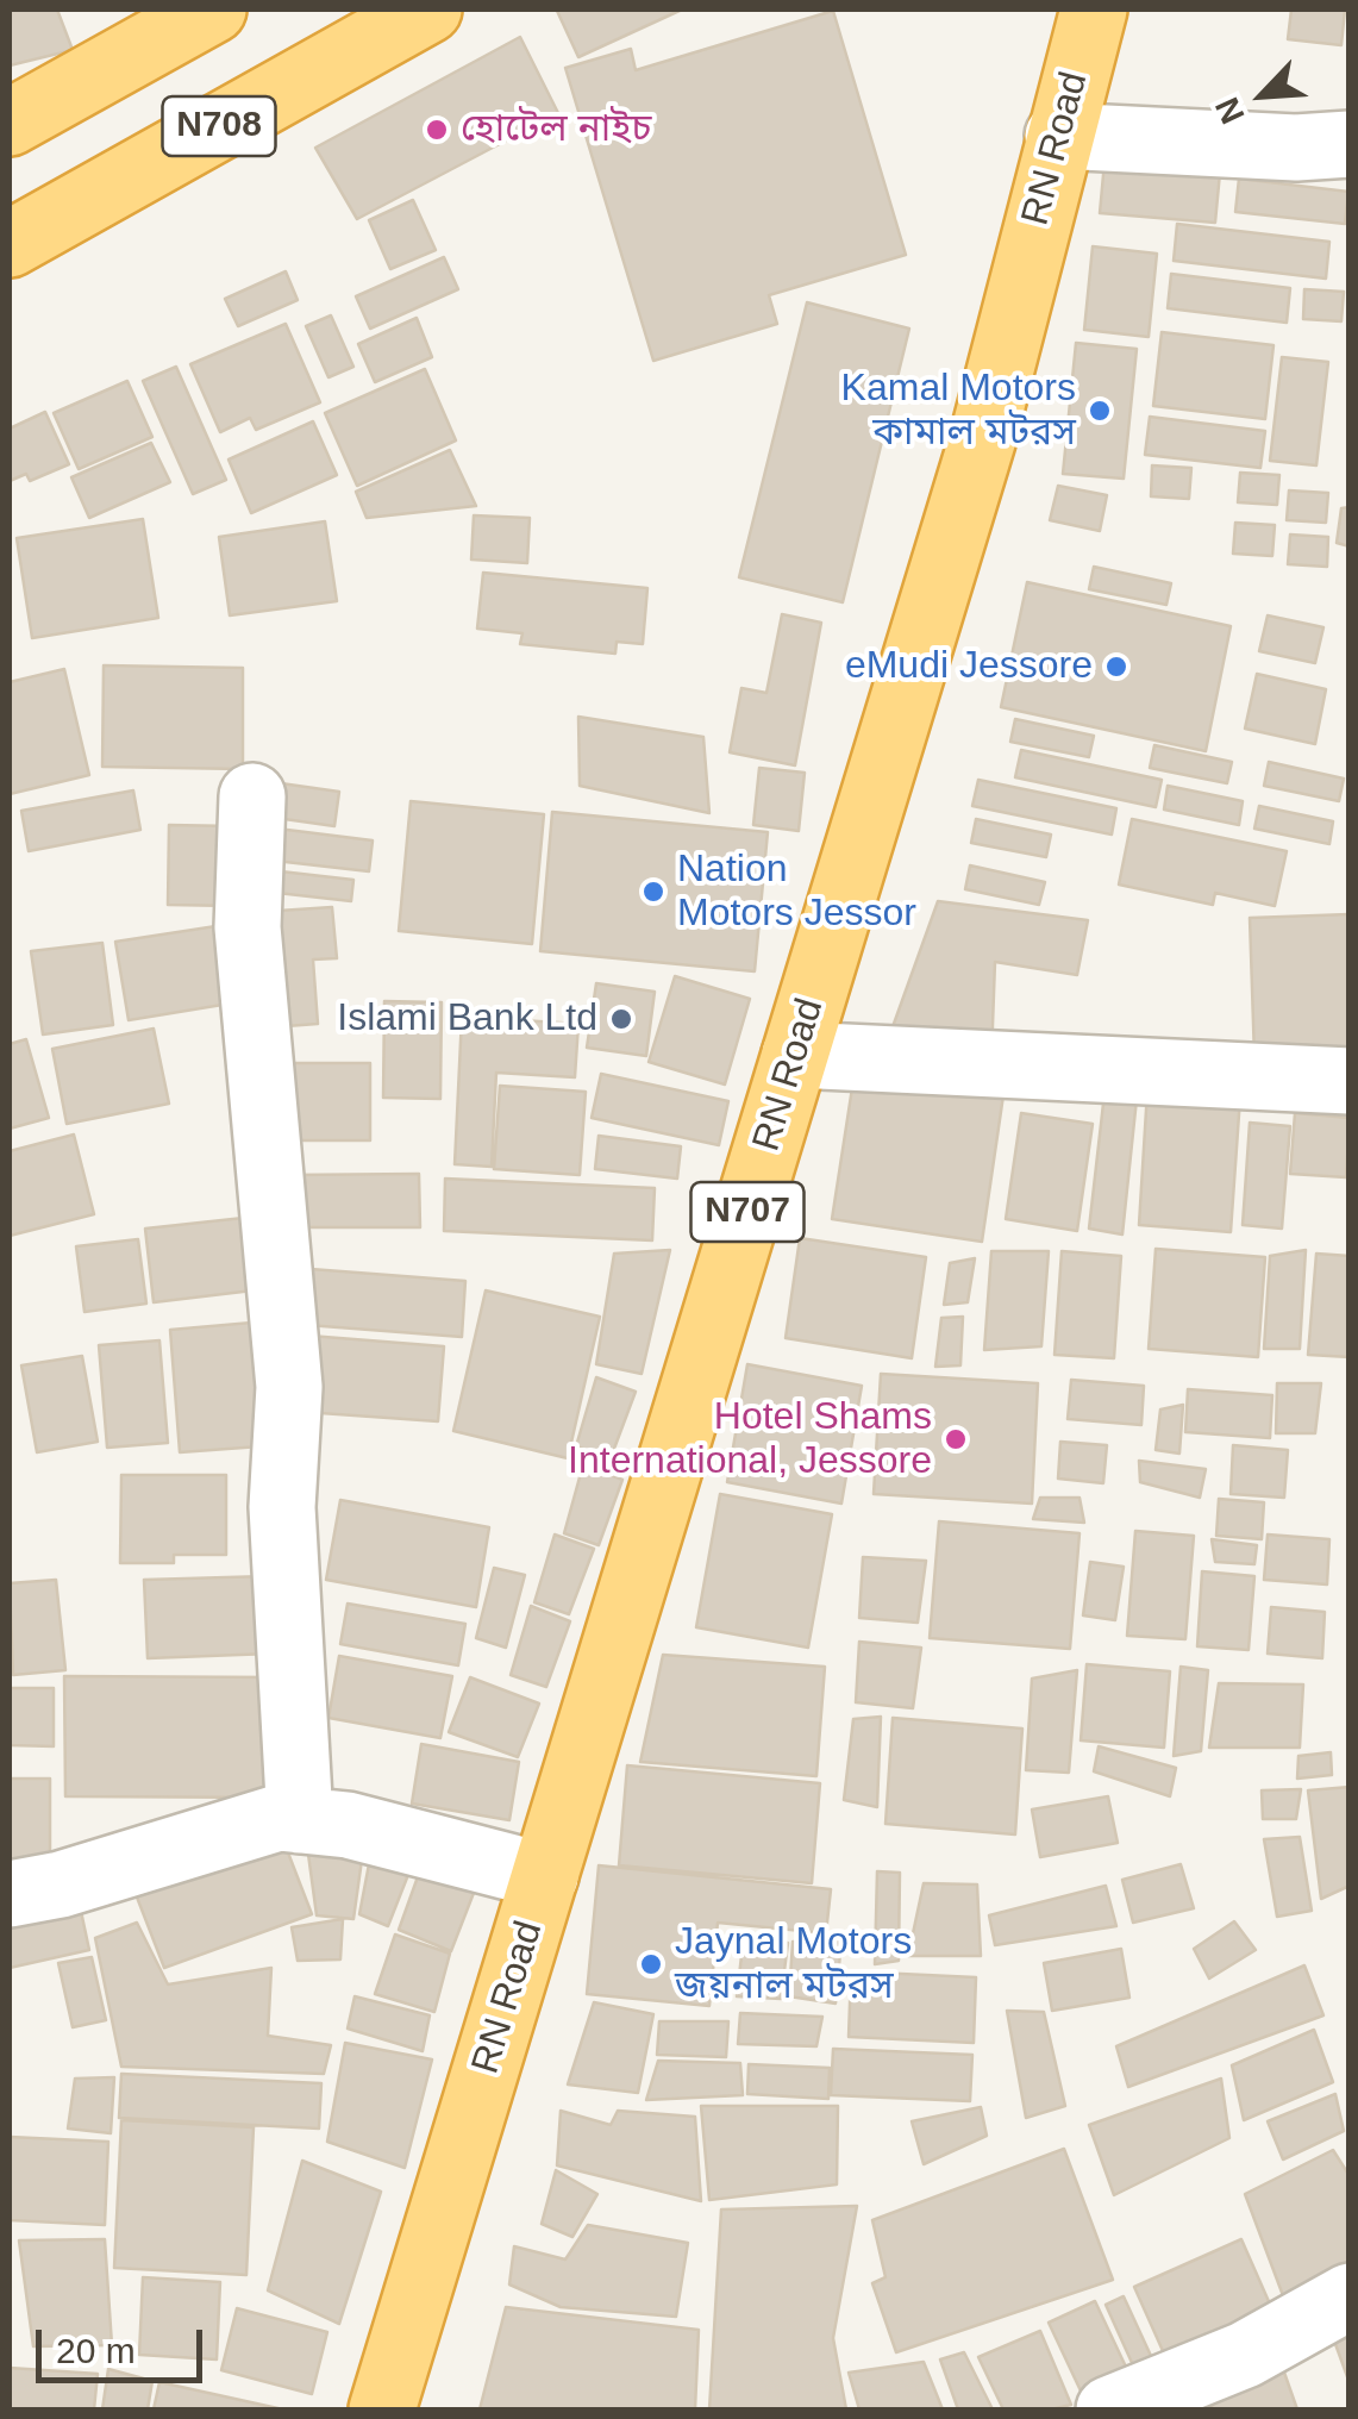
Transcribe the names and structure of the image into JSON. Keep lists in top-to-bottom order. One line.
{"streets":{"highway":["N708","RN Road","N707"]},"places":["হোটেল নাইচ","Kamal Motors কামাল মটরস","eMudi Jessore","Nation Motors Jessor","Islami Bank Ltd","Hotel Shams International, Jessore","Jaynal Motors জয়নাল মটরস"],"scale_bar":"20 m","north":"bottom left"}
